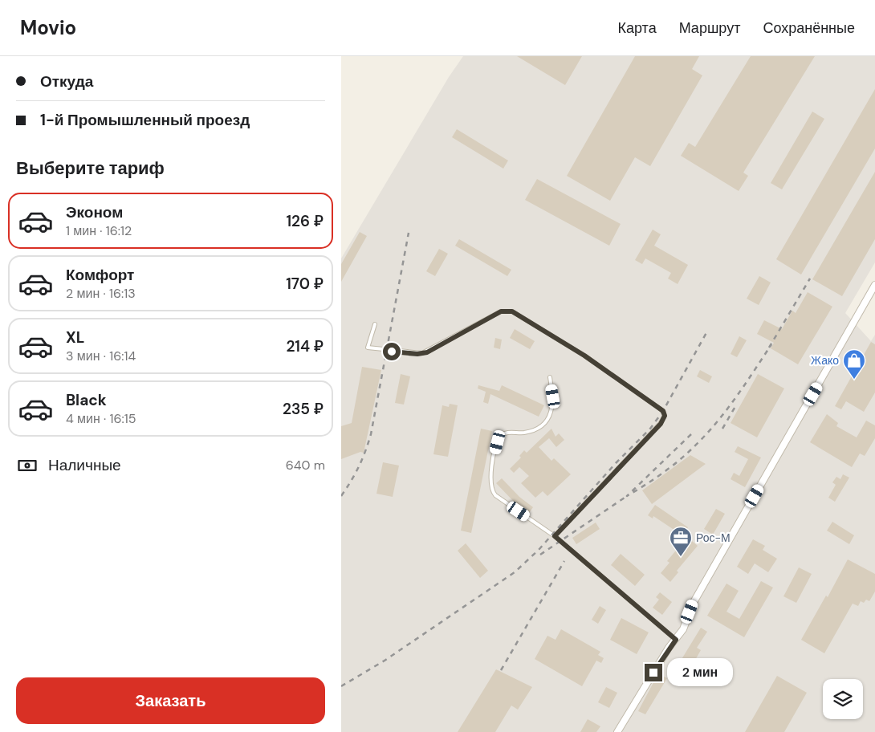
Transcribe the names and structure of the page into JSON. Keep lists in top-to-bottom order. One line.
{"places":{"shop":["Жако"],"office":["Рос-М"]},"page":{"header":"Movio","nav":["Карта","Маршрут","Сохранённые"],"banner":["Откуда","1-й Промышленный проезд"],"heading":"Выберите тариф","list":[{"name":"Эконом","note":"1 мин · 16:12","value":"126 ₽"},{"name":"Комфорт","note":"2 мин · 16:13","value":"170 ₽"},{"name":"XL","note":"3 мин · 16:14","value":"214 ₽"},{"name":"Black","note":"4 мин · 16:15","value":"235 ₽"}],"pay":["Наличные","640 m"],"bubble":"2 мин","buttons":"Заказать"}}
